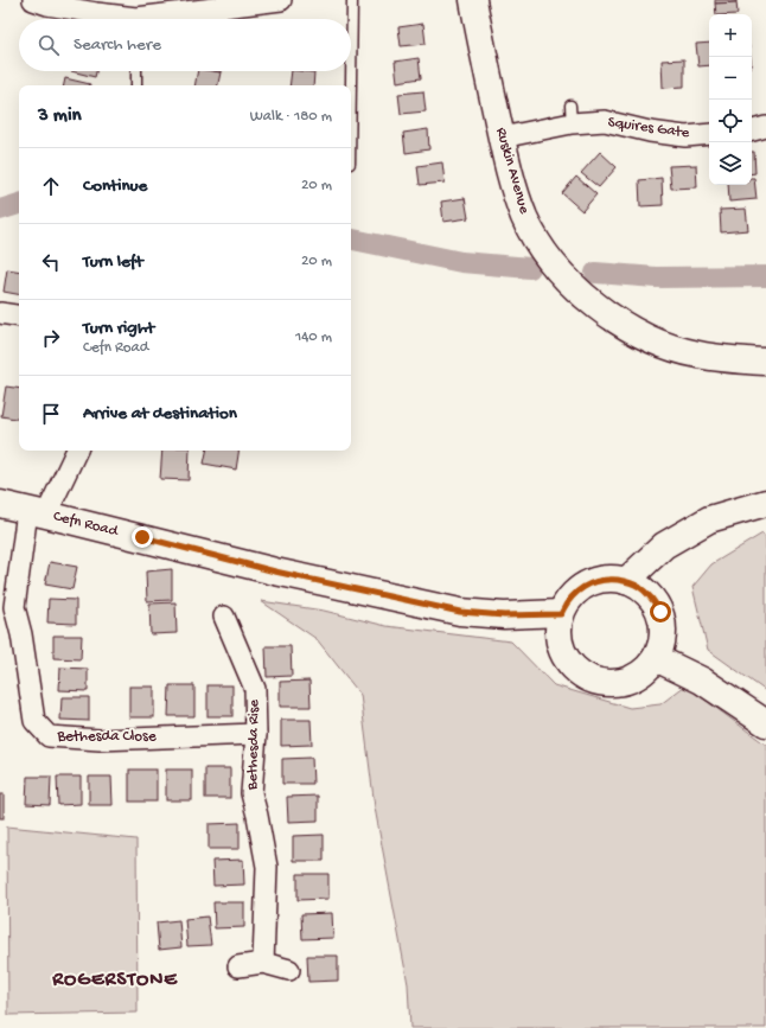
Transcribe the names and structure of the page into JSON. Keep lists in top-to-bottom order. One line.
{"streets":{"main road":["Ruskin Avenue","Cefn Road"],"street":["Squires Gate","Bethesda Close","Bethesda Rise"]},"crossings":[["Squires Gate","Ruskin Avenue"],["Cefn Road","Bethesda Close"],["Bethesda Close","Bethesda Rise"]],"districts":["ROGERSTONE"],"page":{"map_buttons":["+","−"],"search":"Search here","heading":["3 min","Walk · 180 m"],"list":[["Continue","20 m"],["Turn left","20 m"],["Turn right","Cefn Road","140 m"],"Arrive at destination"]}}
